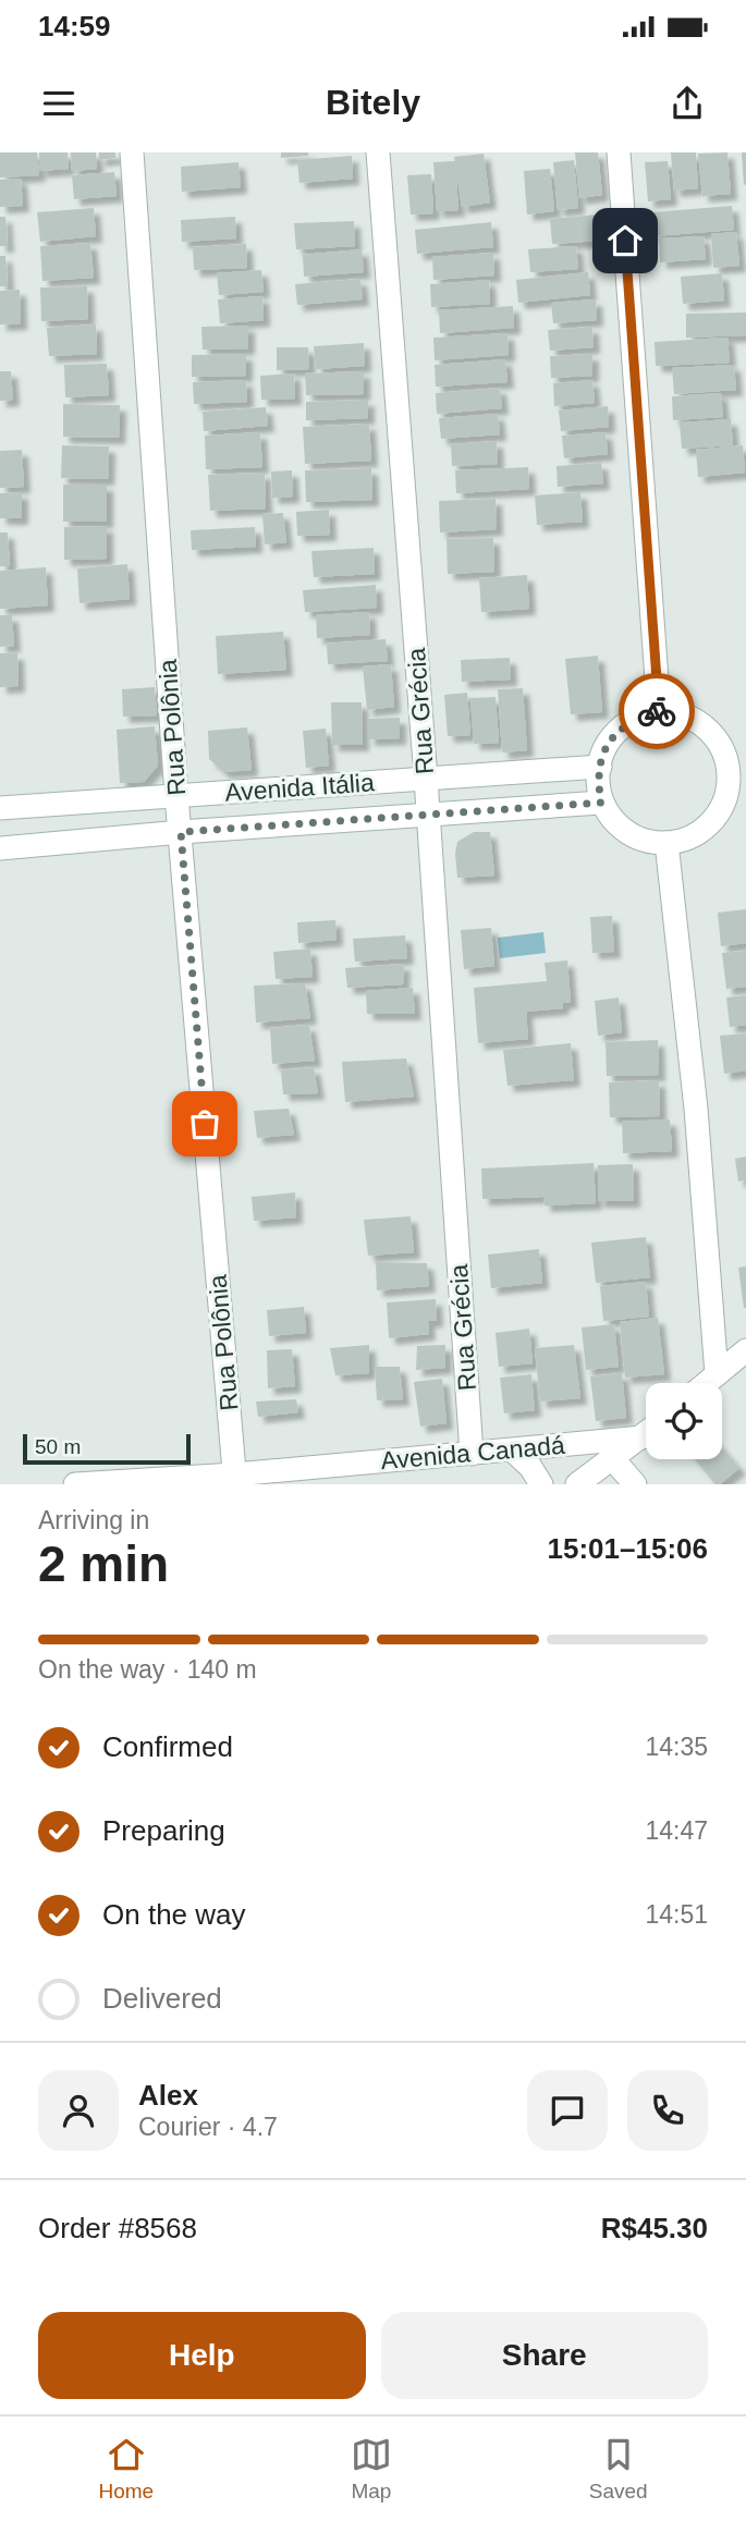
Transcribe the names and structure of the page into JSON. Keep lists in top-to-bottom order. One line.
{"streets":{"street":["Rua Grécia","Rua Polônia","Avenida Itália","Avenida Canadá"]},"crossings":[["Rua Grécia","Avenida Itália"],["Rua Grécia","Avenida Canadá"],["Rua Polônia","Avenida Itália"],["Rua Polônia","Avenida Canadá"]],"scale_bar":"50 m","page":{"status":"14:59","header":"Bitely","scale":"50 m","heading":["2 min","Arriving in","15:01–15:06"],"panel":["Alex","Courier · 4.7","Order #8568","R$45.30"],"bar":"On the way · 140 m","list":[["Confirmed","14:35"],["Preparing","14:47"],["On the way","14:51"],"Delivered"],"buttons":["Help","Share"],"tabs":["Home","Map","Saved"]}}
